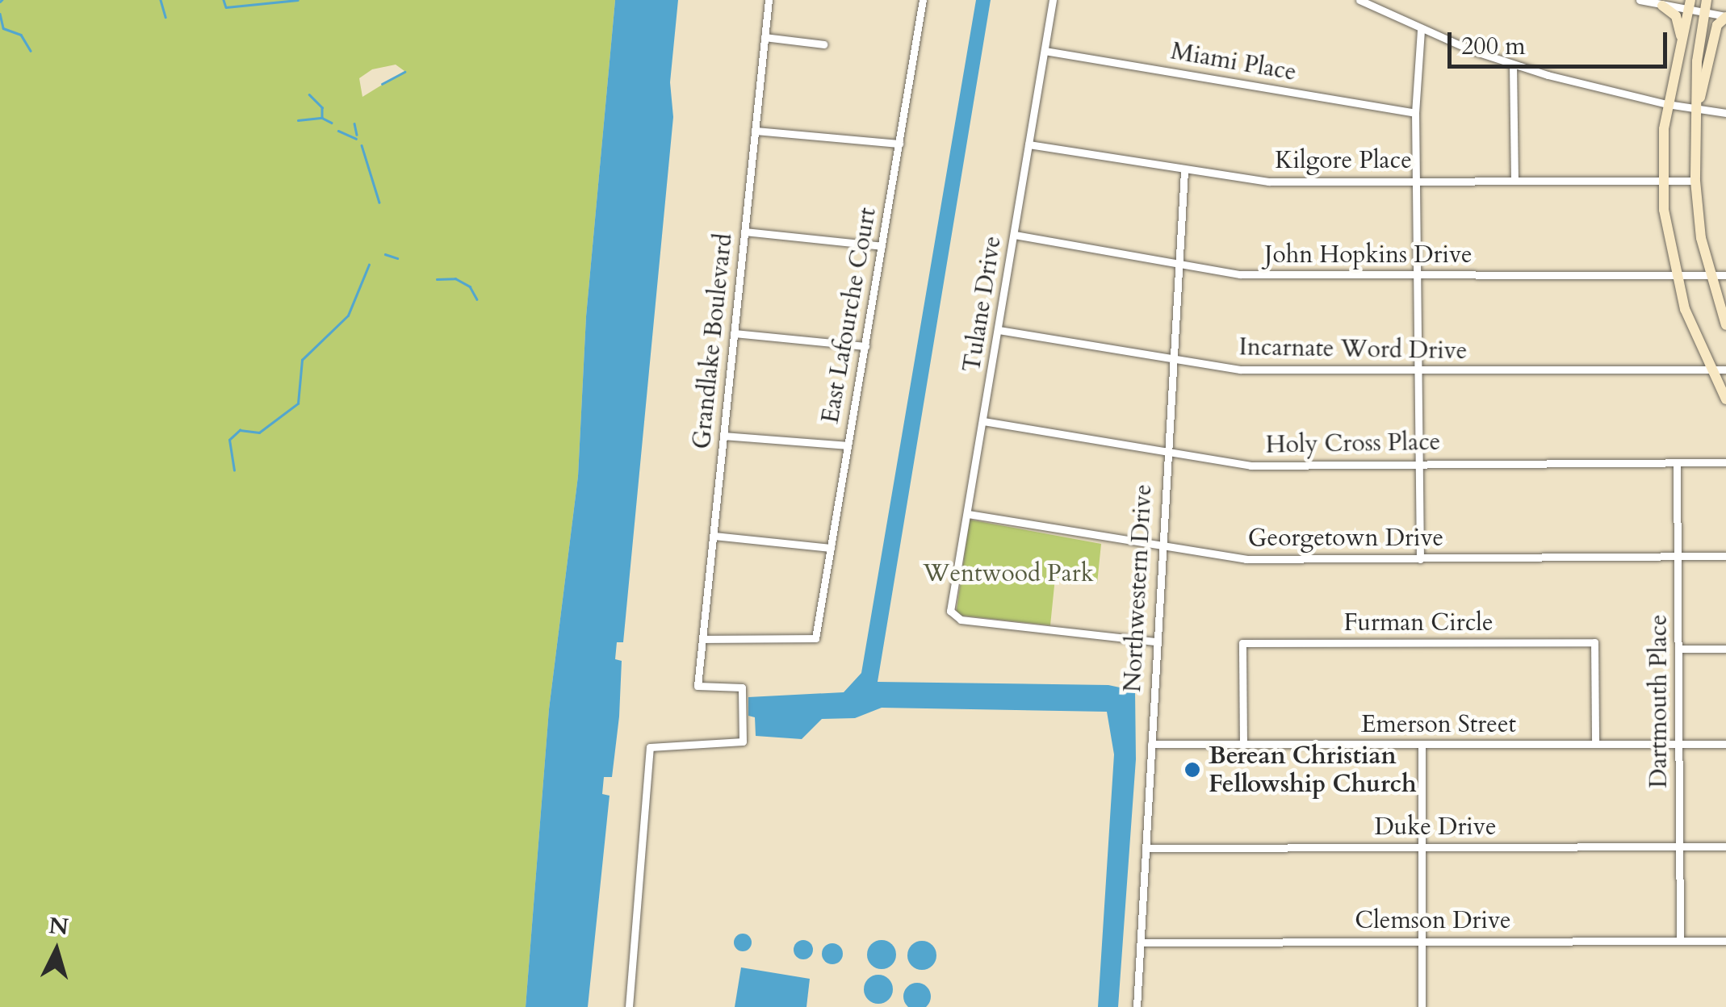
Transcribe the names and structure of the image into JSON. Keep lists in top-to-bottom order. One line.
{"streets":{"street":["Miami Place","Kilgore Place","John Hopkins Drive","Tulane Drive","East Lafourche Court","Grandlake Boulevard","Incarnate Word Drive","Holy Cross Place","Georgetown Drive","Northwestern Drive","Furman Circle","Dartmouth Place","Emerson Street","Duke Drive","Clemson Drive"]},"crossings":[["Miami Place","Tulane Drive"],["Kilgore Place","Tulane Drive"],["Kilgore Place","Northwestern Drive"],["John Hopkins Drive","Tulane Drive"],["John Hopkins Drive","Northwestern Drive"],["Tulane Drive","Incarnate Word Drive"],["Tulane Drive","Holy Cross Place"],["Tulane Drive","Georgetown Drive"],["Tulane Drive","Northwestern Drive"],["East Lafourche Court","Grandlake Boulevard"],["Incarnate Word Drive","Northwestern Drive"],["Holy Cross Place","Northwestern Drive"],["Holy Cross Place","Dartmouth Place"],["Georgetown Drive","Northwestern Drive"],["Georgetown Drive","Dartmouth Place"],["Northwestern Drive","Emerson Street"],["Northwestern Drive","Duke Drive"],["Northwestern Drive","Clemson Drive"],["Furman Circle","Emerson Street"],["Dartmouth Place","Emerson Street"],["Dartmouth Place","Duke Drive"],["Dartmouth Place","Clemson Drive"]],"parks":["Wentwood Park"],"places":["Berean Christian Fellowship Church"],"scale_bar":"200 m","north":"top"}
